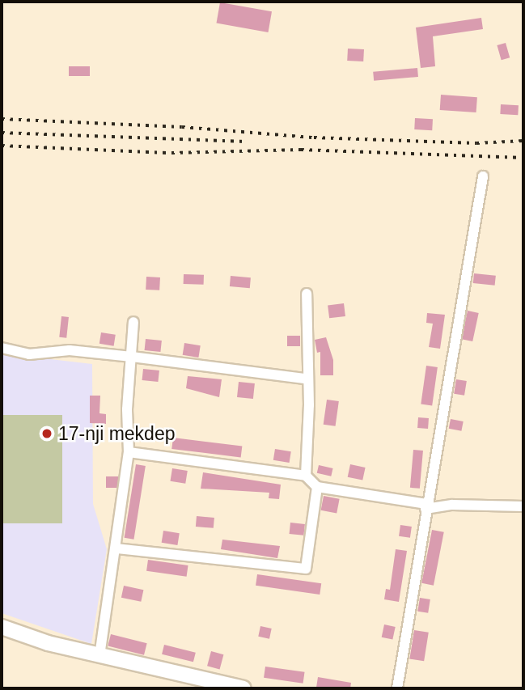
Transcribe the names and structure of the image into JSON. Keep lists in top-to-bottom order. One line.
{"places":["17-nji mekdep"]}
